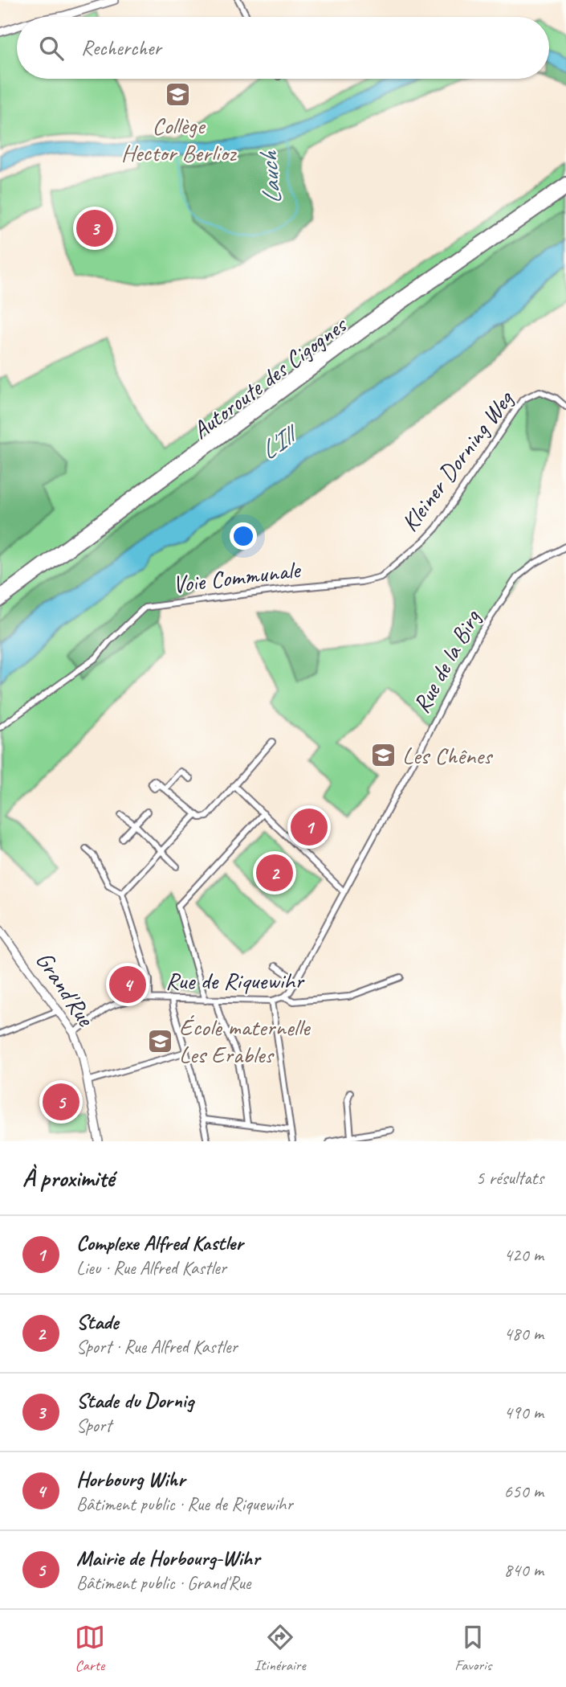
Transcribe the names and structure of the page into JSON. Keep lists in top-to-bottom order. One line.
{"streets":{"highway":["Autoroute des Cigognes"],"main road":["Grand'Rue"],"street":["Kleiner Dorning Weg","Voie Communale","Rue de la Birg","Rue de Riquewihr"]},"crossings":[["Kleiner Dorning Weg","Voie Communale"],["Rue de la Birg","Rue de Riquewihr"],["Rue de Riquewihr","Grand'Rue"]],"water":["Lauch","L'Ill"],"places":{"school or university":["Collège Hector Berlioz","Les Chênes","École maternelle Les Erables"]},"page":{"search":"Rechercher","pins":["3","1","2","4","5"],"heading":["À proximité","5 résultats"],"list":[{"mark":"1","name":"Complexe Alfred Kastler","note":"Lieu · Rue Alfred Kastler","value":"420 m"},{"mark":"2","name":"Stade","note":"Sport · Rue Alfred Kastler","value":"480 m"},{"mark":"3","name":"Stade du Dornig","note":"Sport","value":"490 m"},{"mark":"4","name":"Horbourg Wihr","note":"Bâtiment public · Rue de Riquewihr","value":"650 m"},{"mark":"5","name":"Mairie de Horbourg-Wihr","note":"Bâtiment public · Grand'Rue","value":"840 m"}],"nav":["Carte","Itinéraire","Favoris"]}}
